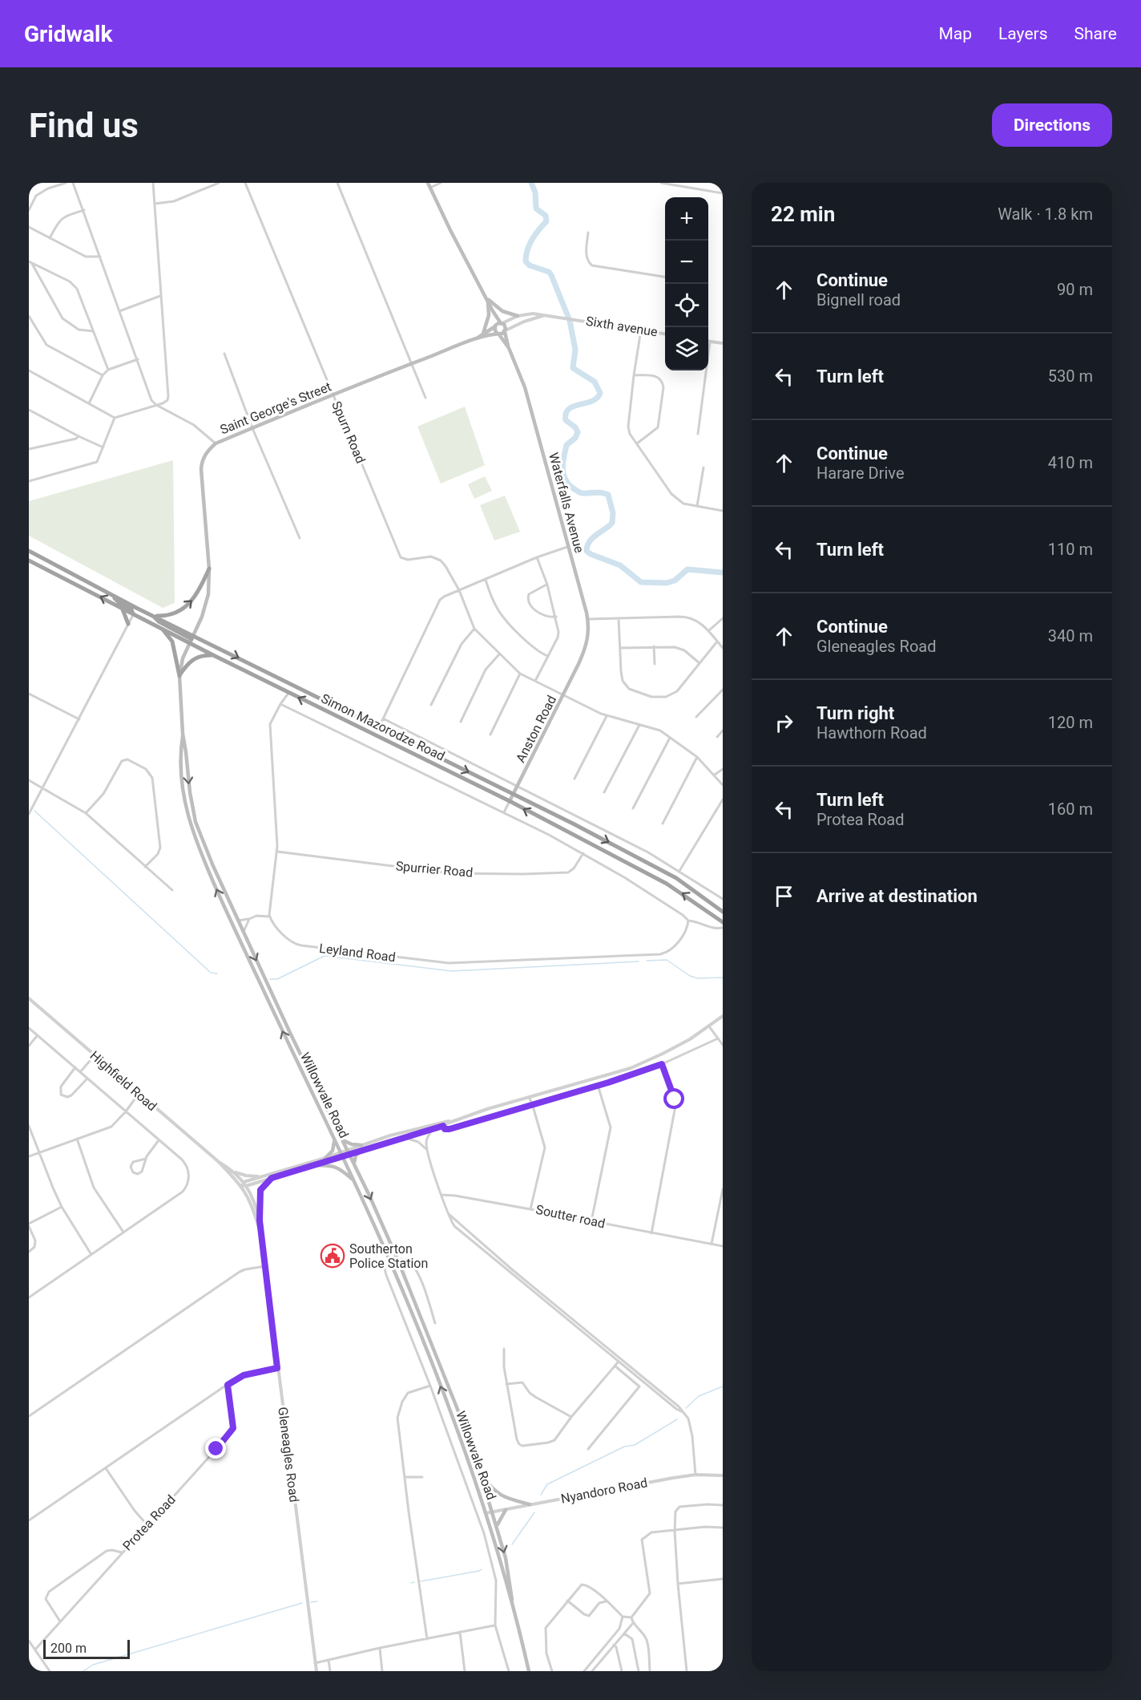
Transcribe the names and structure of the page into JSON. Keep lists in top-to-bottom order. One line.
{"streets":{"highway":["Simon Mazorodze Road"],"main road":["Saint George's Street","Waterfalls Avenue","Anston Road","Willowvale Road"],"street":["Sixth avenue","Spurn Road","Spurrier Road","Leyland Road","Highfield Road","Soutter road","Gleneagles Road","Nyandoro Road","Protea Road"]},"crossings":[["Saint George's Street","Spurn Road"],["Saint George's Street","Waterfalls Avenue"],["Saint George's Street","Simon Mazorodze Road"],["Saint George's Street","Willowvale Road"],["Waterfalls Avenue","Anston Road"],["Simon Mazorodze Road","Anston Road"],["Simon Mazorodze Road","Willowvale Road"],["Highfield Road","Gleneagles Road"],["Willowvale Road","Nyandoro Road"]],"places":{"public building":["Southerton Police Station"]},"scale_bar":"200 m","page":{"header":"Gridwalk","nav":["Map","Layers","Share"],"buttons":"Directions","title":"Find us","heading":["22 min","Walk · 1.8 km"],"map_buttons":["+","−"],"list":[["Continue","Bignell road","90 m"],["Turn left","530 m"],["Continue","Harare Drive","410 m"],["Turn left","110 m"],["Continue","Gleneagles Road","340 m"],["Turn right","Hawthorn Road","120 m"],["Turn left","Protea Road","160 m"],"Arrive at destination"],"scale":"200 m"}}
